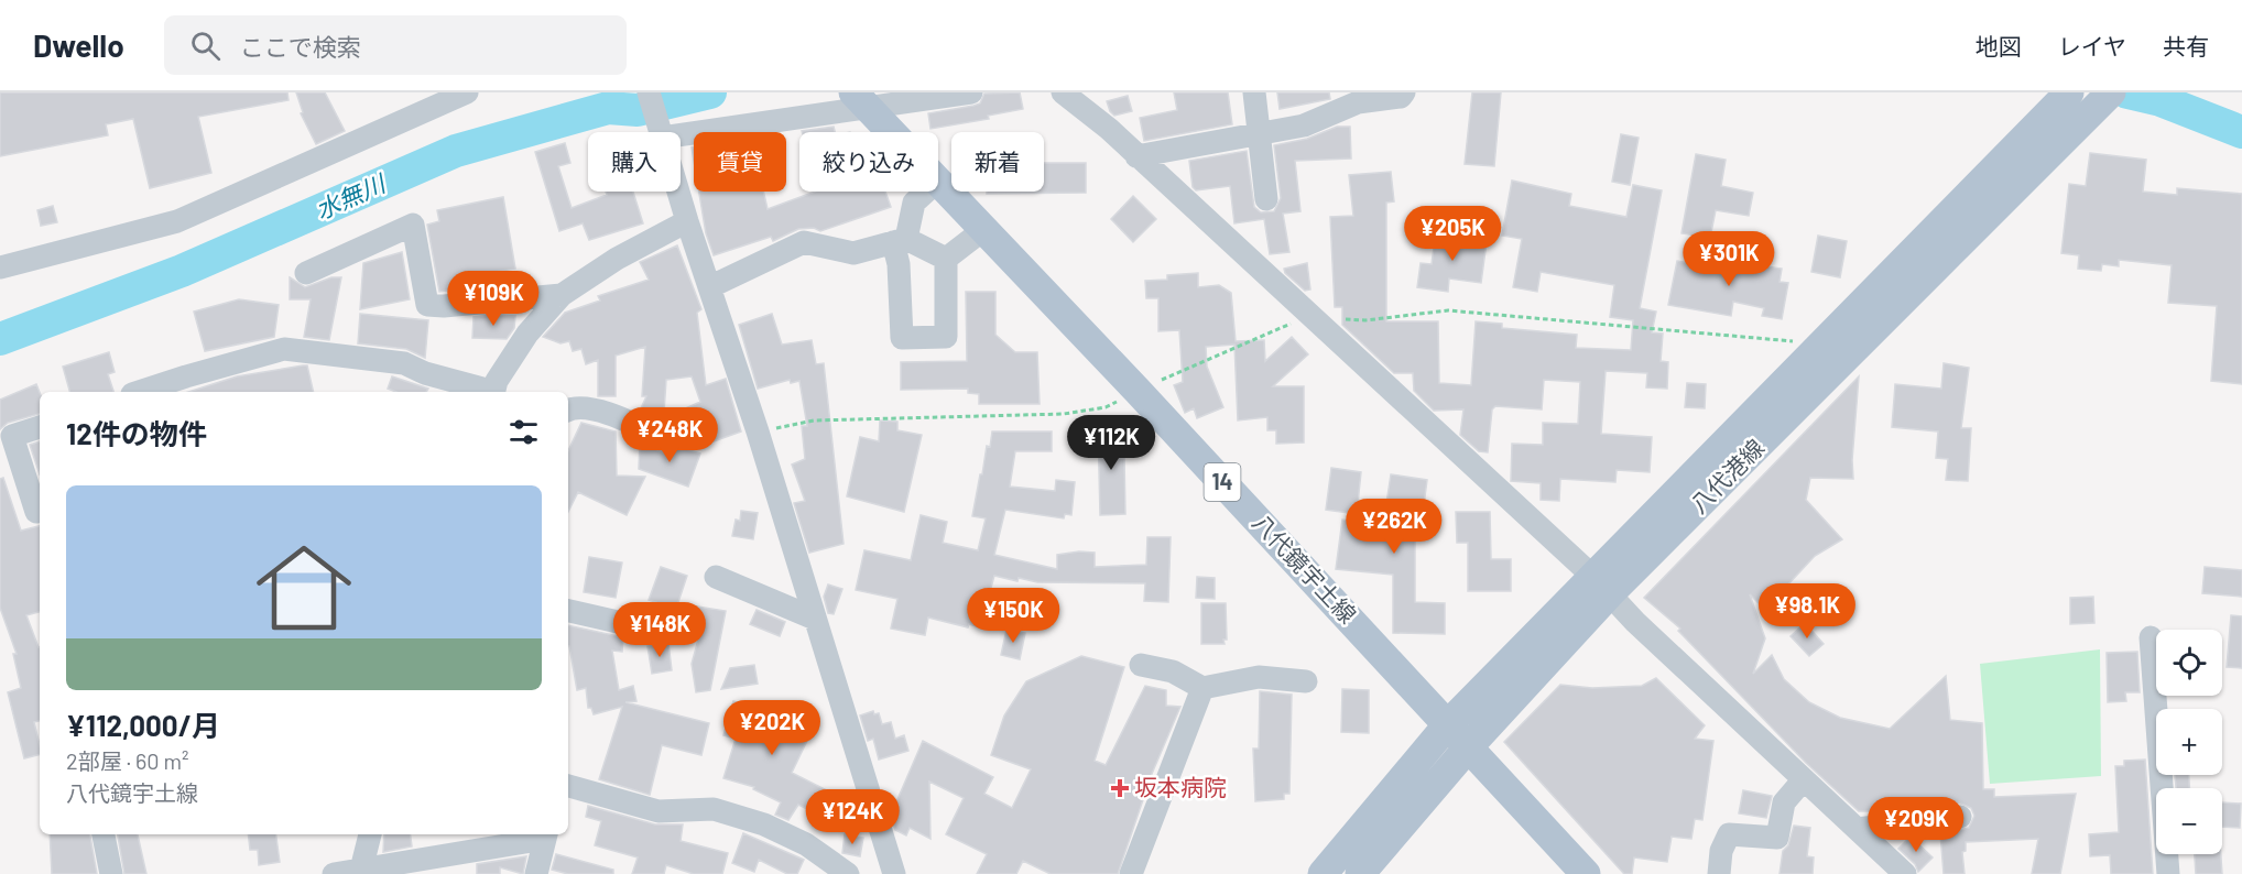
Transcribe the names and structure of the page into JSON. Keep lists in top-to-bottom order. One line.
{"streets":{"main road":["八代港線","14","八代鏡宇土線"]},"crossings":[["八代港線","八代鏡宇土線"]],"water":["水無川"],"places":{"health":["坂本病院"]},"page":{"header":"Dwello","search":"ここで検索","nav":["地図","レイヤ","共有"],"chip":["購入","賃貸","絞り込み","新着"],"price":["¥205K","¥301K","¥109K","¥248K","¥112K","¥262K","¥98.1K","¥150K","¥148K","¥202K","¥124K","¥209K"],"heading":"12件の物件","list":[{"name":"¥112,000/月","note":"2部屋 · 60 m² · 八代鏡宇土線"}],"map_buttons":["+","−"]}}
